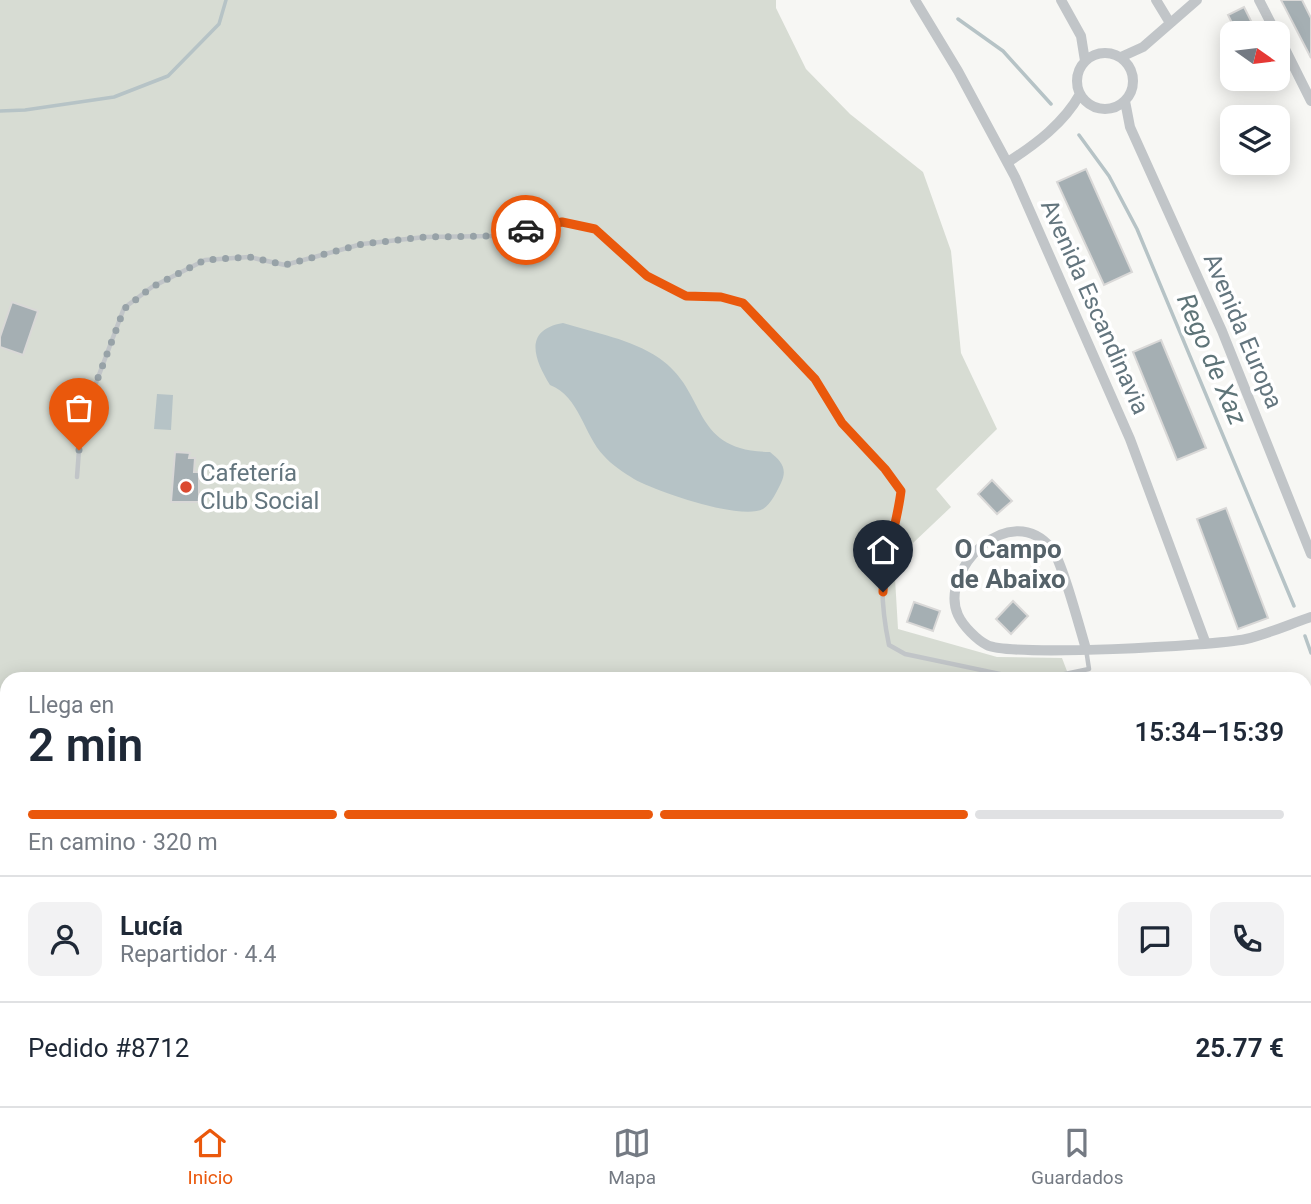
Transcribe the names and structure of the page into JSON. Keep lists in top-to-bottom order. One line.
{"streets":{"street":["Avenida Escandinavia","Avenida Europa"]},"districts":["O Campo de Abaixo"],"water":["Rego de Xaz"],"places":["Cafetería Club Social"],"north":"right","page":{"heading":["2 min","Llega en","15:34–15:39"],"panel":["Lucía","Repartidor · 4.4","Pedido #8712","25.77 €"],"bar":"En camino · 320 m","tabs":["Inicio","Mapa","Guardados"]}}
